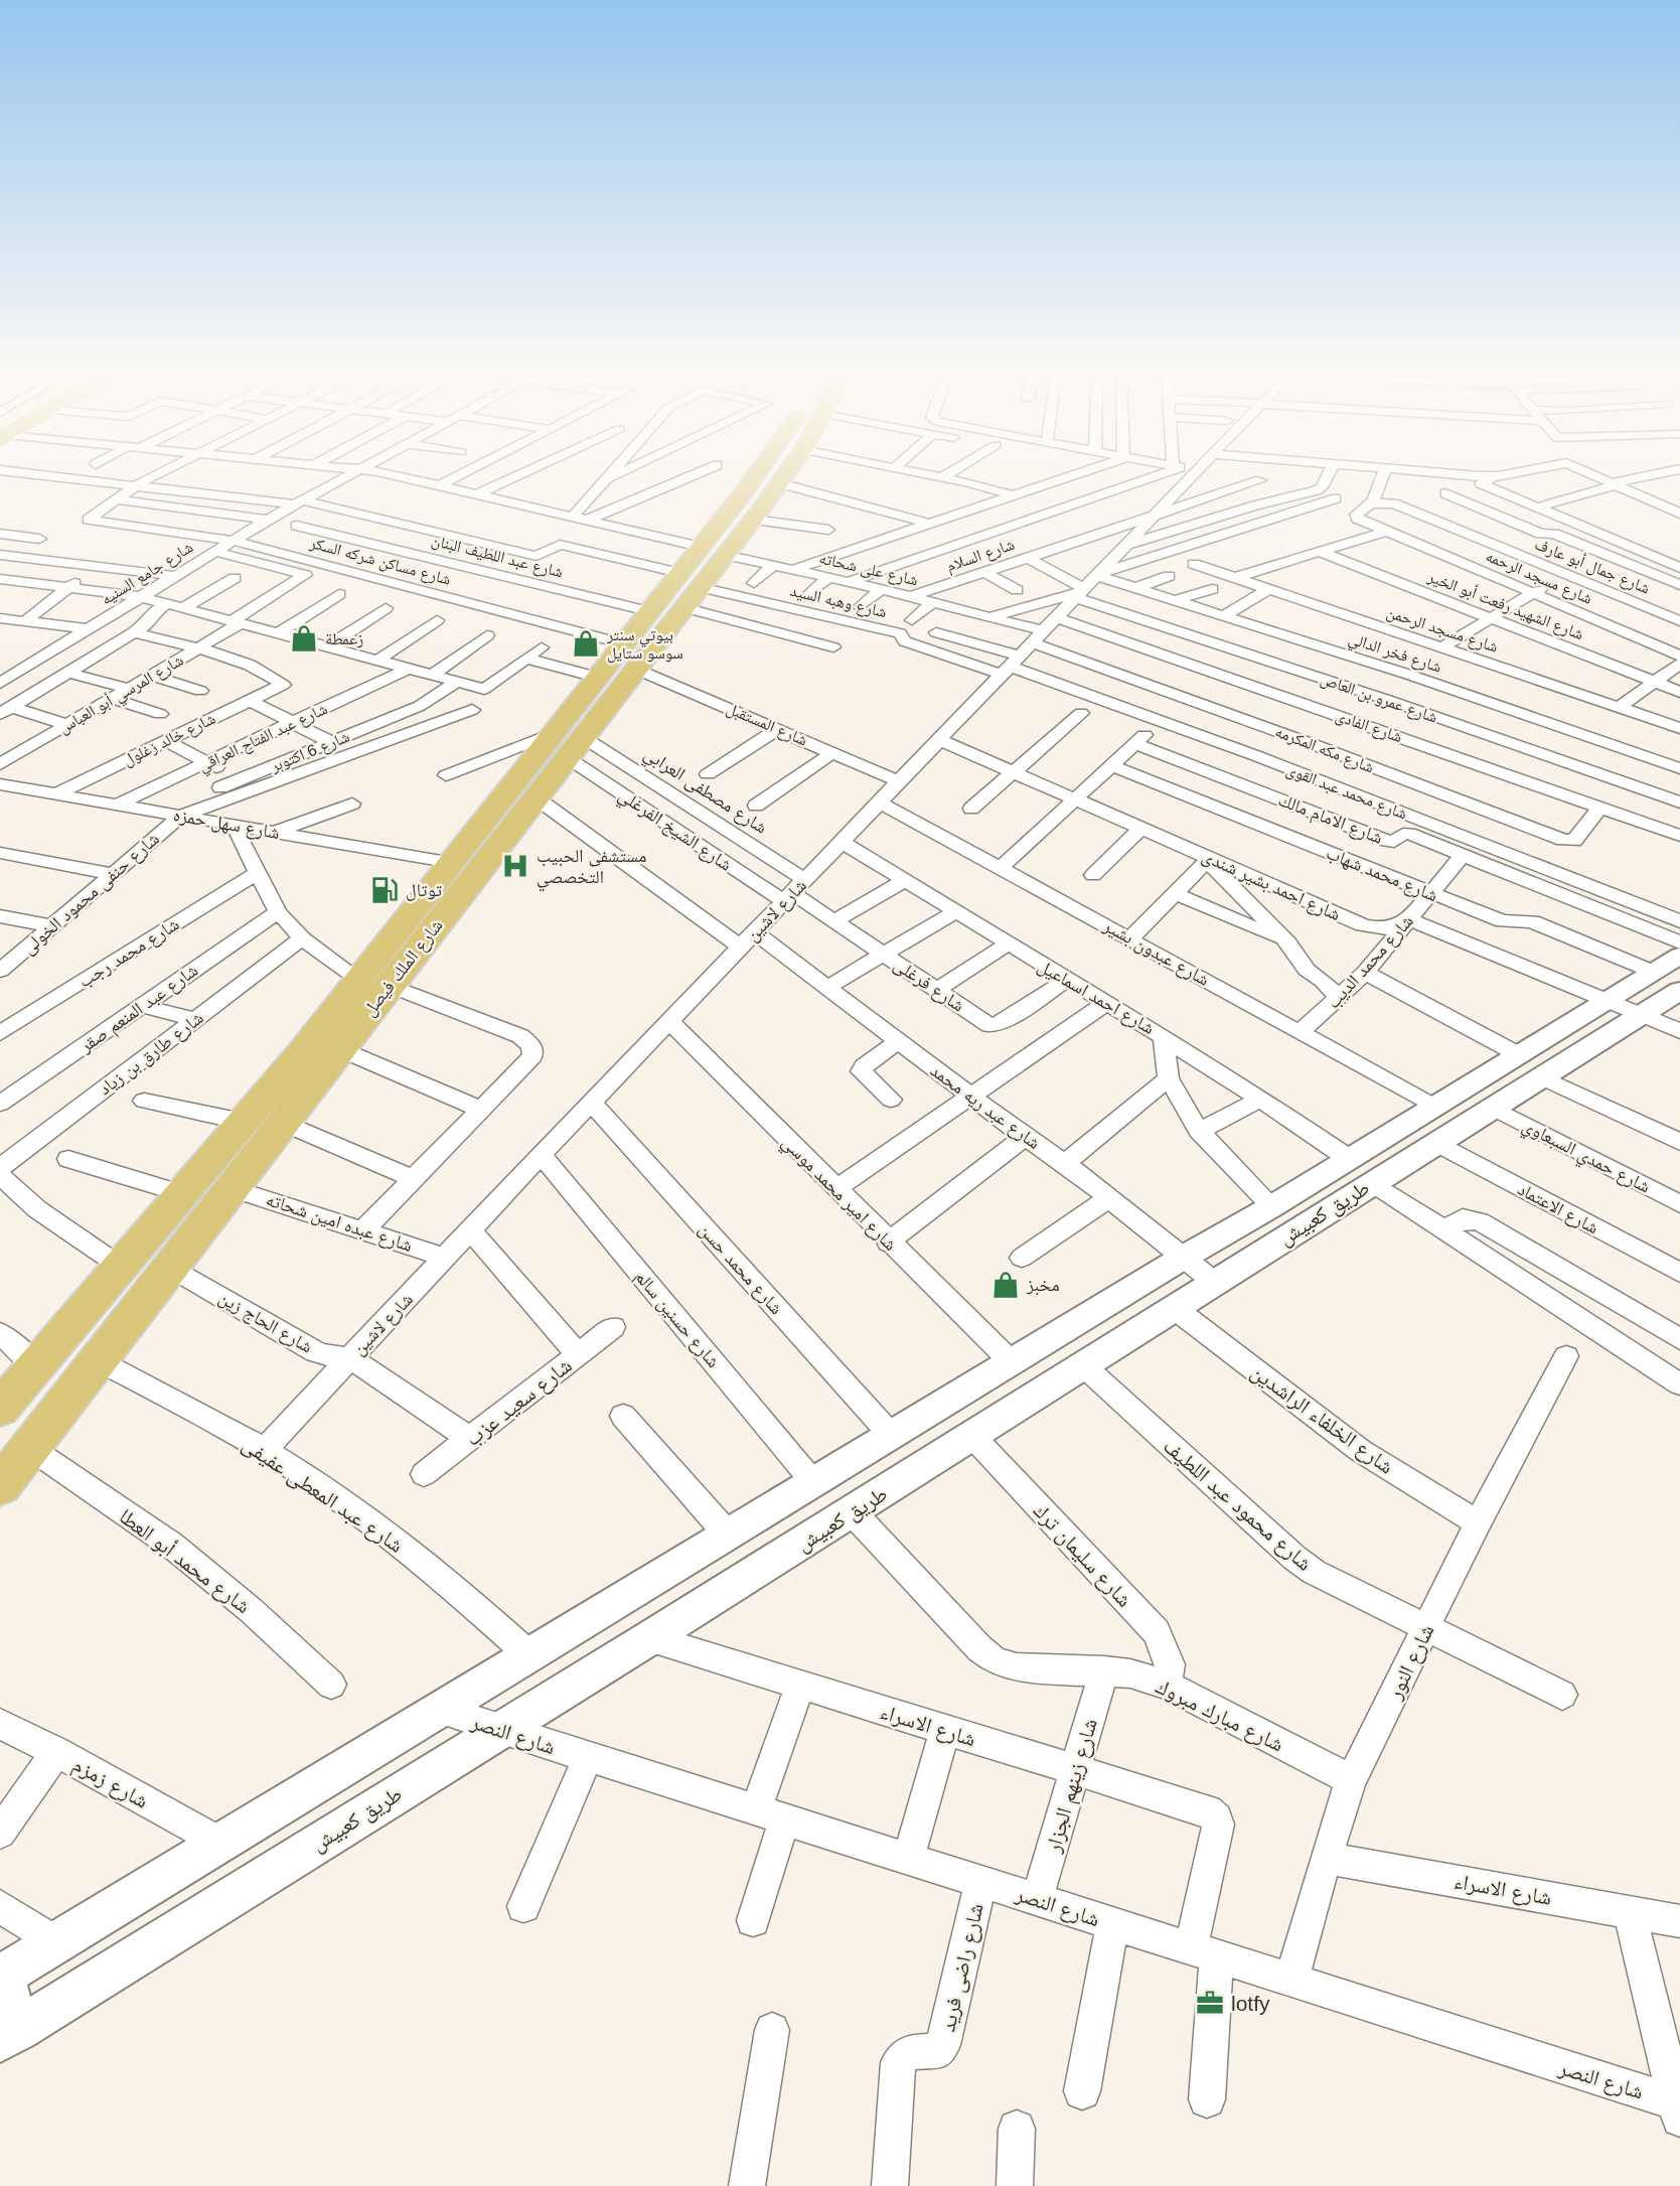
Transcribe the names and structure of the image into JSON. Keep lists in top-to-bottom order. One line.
{"streets":{"main road":["شارع الملك فيصل"],"street":["شارع السلام","شارع عبد اللطيف البنان","شارع مساكن شركه السكر","شارع جمال أبو عارف","شارع على شحاته","شارع جامع السنيه","شارع مسجد الرحمه","شارع وهبه السيد","شارع الشهيد رفعت أبو الخير","شارع مسجد الرحمن","شارع فخر الدالي","شارع المرسي أبو العباس","شارع عمرو بن العاص","شارع المستقبل","شارع الفادى","شارع عبد الفتاح العراقي","شارع خالد زغلول","شارع مكه المكرمه","شارع 6 اكتوبر","شارع مصطفى العرابي","شارع محمد عبد القوى","شارع الامام مالك","شارع سهل حمزه","شارع الشيخ الفرغلي","شارع محمد شهاب","شارع احمد بشير شندى","شارع حنفى محمود الخولى","شارع لاشين","شارع محمد رجب","شارع عبدون بشير","شارع محمد الديب","شارع فرغلى","شارع احمد اسماعيل","شارع عبد المنعم صقر","شارع طارق بن زياد","شارع عبد ريه محمد","شارع حمدي السبعاوي","شارع امير محمد موسي","شارع الاعتماد","طريق كعبيش","شارع عبده امين شحاته","شارع محمد حسن","شارع حسنين سالم","شارع الحاج زين","شارع سعيد عزب","شارع الخلفاء الراشدين","شارع عبد المعطى عفيفى","شارع محمود عبد اللطيف","شارع سليمان ترك","شارع محمد أبو العطا","شارع النور","شارع مبارك مبروك","شارع الاسراء","شارع النصر","شارع زمزم","شارع زينهم الجزار","شارع راضى فريد"]},"crossings":[["شارع السلام","شارع على شحاته"],["شارع السلام","شارع لاشين"],["شارع عبد اللطيف البنان","شارع الملك فيصل"],["شارع مساكن شركه السكر","شارع جامع السنيه"],["شارع مساكن شركه السكر","شارع المستقبل"],["شارع مساكن شركه السكر","شارع الملك فيصل"],["شارع جمال أبو عارف","شارع مسجد الرحمه"],["شارع على شحاته","شارع وهبه السيد"],["شارع على شحاته","شارع الفادى"],["شارع على شحاته","شارع مكه المكرمه"],["شارع على شحاته","شارع محمد عبد القوى"],["شارع على شحاته","شارع لاشين"],["شارع على شحاته","شارع الملك فيصل"],["شارع جامع السنيه","شارع المرسي أبو العباس"],["شارع وهبه السيد","شارع الفادى"],["شارع وهبه السيد","شارع مكه المكرمه"],["شارع وهبه السيد","شارع محمد عبد القوى"],["شارع وهبه السيد","شارع لاشين"],["شارع وهبه السيد","شارع الملك فيصل"],["شارع فخر الدالي","شارع عمرو بن العاص"],["شارع فخر الدالي","شارع لاشين"],["شارع المرسي أبو العباس","شارع خالد زغلول"],["شارع عمرو بن العاص","شارع لاشين"],["شارع المستقبل","شارع لاشين"],["شارع المستقبل","شارع الملك فيصل"],["شارع الفادى","شارع مكه المكرمه"],["شارع الفادى","شارع محمد عبد القوى"],["شارع الفادى","شارع لاشين"],["شارع عبد الفتاح العراقي","شارع سهل حمزه"],["شارع خالد زغلول","شارع سهل حمزه"],["شارع مكه المكرمه","شارع محمد عبد القوى"],["شارع مكه المكرمه","شارع لاشين"],["شارع 6 اكتوبر","شارع سهل حمزه"],["شارع مصطفى العرابي","شارع الشيخ الفرغلي"],["شارع مصطفى العرابي","شارع لاشين"],["شارع مصطفى العرابي","شارع الملك فيصل"],["شارع مصطفى العرابي","شارع فرغلى"],["شارع محمد عبد القوى","شارع لاشين"],["شارع الامام مالك","شارع محمد شهاب"],["شارع الامام مالك","شارع محمد الديب"],["شارع سهل حمزه","شارع حنفى محمود الخولى"],["شارع سهل حمزه","شارع الملك فيصل"],["شارع الشيخ الفرغلي","شارع لاشين"],["شارع الشيخ الفرغلي","شارع الملك فيصل"],["شارع الشيخ الفرغلي","شارع فرغلى"],["شارع محمد شهاب","شارع محمد الديب"],["شارع محمد شهاب","طريق كعبيش"],["شارع احمد بشير شندى","شارع لاشين"],["شارع احمد بشير شندى","شارع محمد الديب"],["شارع احمد بشير شندى","طريق كعبيش"],["شارع لاشين","شارع عبدون بشير"],["شارع لاشين","شارع فرغلى"],["شارع لاشين","شارع احمد اسماعيل"],["شارع لاشين","شارع عبد ريه محمد"],["شارع لاشين","شارع امير محمد موسي"],["شارع لاشين","شارع عبده امين شحاته"],["شارع لاشين","شارع محمد حسن"],["شارع لاشين","شارع حسنين سالم"],["شارع لاشين","شارع الحاج زين"],["شارع لاشين","شارع عبد المعطى عفيفى"],["شارع عبدون بشير","شارع محمد الديب"],["شارع عبدون بشير","طريق كعبيش"],["شارع الملك فيصل","شارع عبد ريه محمد"],["شارع الملك فيصل","شارع عبده امين شحاته"],["شارع الملك فيصل","شارع الحاج زين"],["شارع الملك فيصل","شارع عبد المعطى عفيفى"],["شارع الملك فيصل","شارع محمد أبو العطا"],["شارع فرغلى","شارع احمد اسماعيل"],["شارع احمد اسماعيل","طريق كعبيش"],["شارع عبد ريه محمد","طريق كعبيش"],["شارع حمدي السبعاوي","طريق كعبيش"],["شارع امير محمد موسي","طريق كعبيش"],["شارع الاعتماد","طريق كعبيش"],["طريق كعبيش","شارع محمد حسن"],["طريق كعبيش","شارع حسنين سالم"],["طريق كعبيش","شارع الخلفاء الراشدين"],["طريق كعبيش","شارع عبد المعطى عفيفى"],["طريق كعبيش","شارع محمود عبد اللطيف"],["طريق كعبيش","شارع سليمان ترك"],["طريق كعبيش","شارع مبارك مبروك"],["طريق كعبيش","شارع الاسراء"],["طريق كعبيش","شارع النصر"],["طريق كعبيش","شارع زمزم"],["شارع الحاج زين","شارع سعيد عزب"],["شارع الخلفاء الراشدين","شارع النور"],["شارع محمود عبد اللطيف","شارع النور"],["شارع سليمان ترك","شارع مبارك مبروك"],["شارع النور","شارع مبارك مبروك"],["شارع النور","شارع الاسراء"],["شارع النور","شارع النصر"],["شارع مبارك مبروك","شارع زينهم الجزار"],["شارع الاسراء","شارع النصر"],["شارع الاسراء","شارع زينهم الجزار"],["شارع النصر","شارع زينهم الجزار"],["شارع النصر","شارع راضى فريد"]],"places":{"shop":["زعمطة","بيوتي سنتر سوسو ستايل","مخبز"],"hospital":["مستشفى الحبيب التخصصي"],"fuel station":["توتال"],"office":["lotfy"]}}
